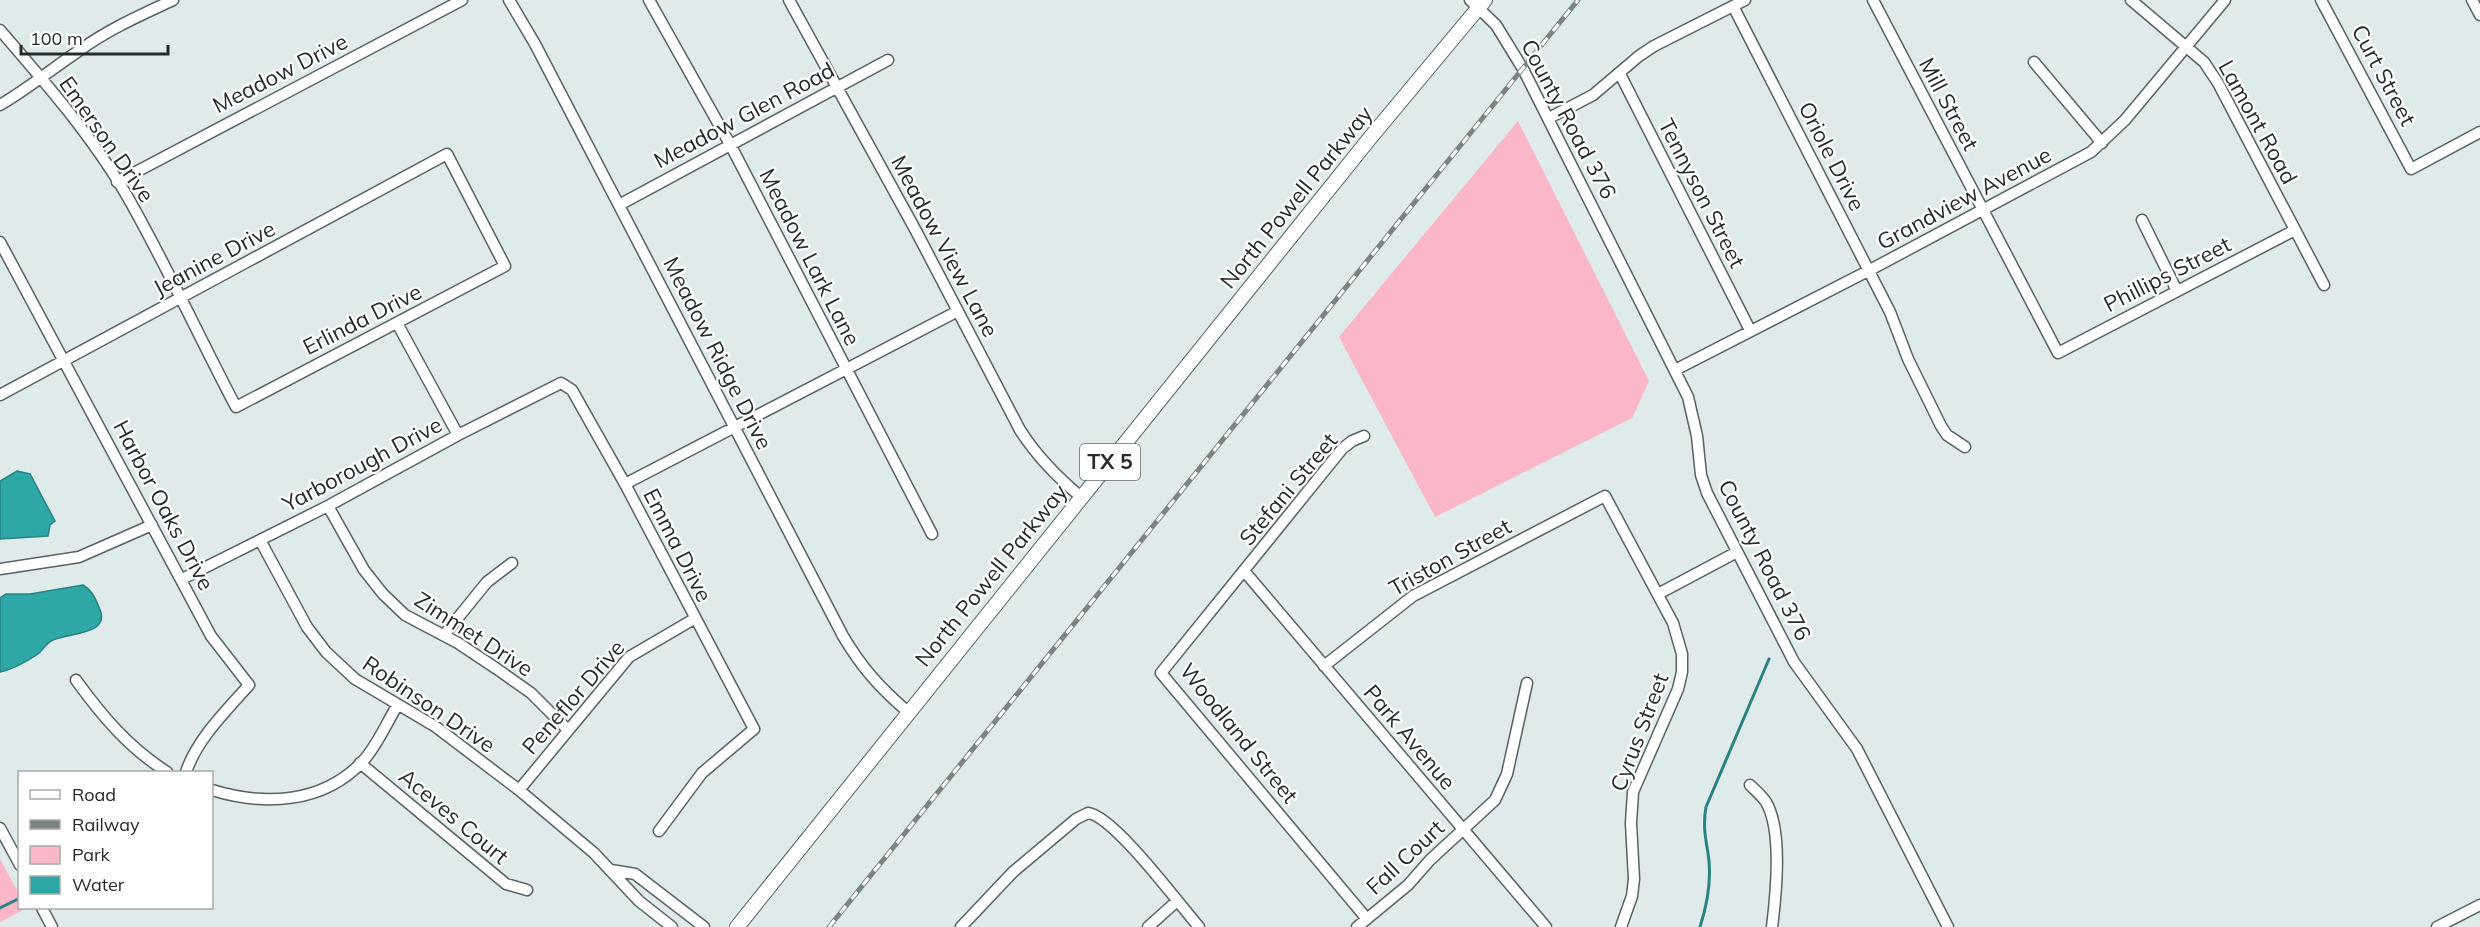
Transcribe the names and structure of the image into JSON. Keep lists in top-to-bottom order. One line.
{"streets":{"main road":["North Powell Parkway","TX 5"],"street":["Meadow Drive","Curt Street","Mill Street","Meadow Glen Road","County Road 376","Lamont Road","Emerson Drive","Oriole Drive","Tennyson Street","Grandview Avenue","Meadow View Lane","Meadow Lark Lane","Jeanine Drive","Phillips Street","Erlinda Drive","Meadow Ridge Drive","Yarborough Drive","Stefani Street","Harbor Oaks Drive","Emma Drive","Triston Street","Zimmet Drive","Peneflor Drive","Robinson Drive","Cyrus Street","Woodland Street","Park Avenue","Aceves Court","Fall Court"]},"crossings":[["Meadow Drive","Emerson Drive"],["Mill Street","Grandview Avenue"],["Mill Street","Phillips Street"],["Meadow Glen Road","Meadow View Lane"],["Meadow Glen Road","Meadow Lark Lane"],["Meadow Glen Road","Meadow Ridge Drive"],["County Road 376","North Powell Parkway"],["County Road 376","Grandview Avenue"],["Lamont Road","Grandview Avenue"],["Lamont Road","Phillips Street"],["Emerson Drive","Jeanine Drive"],["Emerson Drive","Erlinda Drive"],["Oriole Drive","Grandview Avenue"],["Tennyson Street","Grandview Avenue"],["North Powell Parkway","Meadow View Lane"],["North Powell Parkway","Meadow Ridge Drive"],["Jeanine Drive","Erlinda Drive"],["Jeanine Drive","Harbor Oaks Drive"],["Yarborough Drive","Harbor Oaks Drive"],["Yarborough Drive","Emma Drive"],["Yarborough Drive","Zimmet Drive"],["Yarborough Drive","Robinson Drive"],["Stefani Street","Woodland Street"],["Stefani Street","Park Avenue"],["Emma Drive","Peneflor Drive"],["Triston Street","Cyrus Street"],["Triston Street","Park Avenue"],["Zimmet Drive","Peneflor Drive"],["Peneflor Drive","Robinson Drive"],["Woodland Street","Park Avenue"],["Woodland Street","Fall Court"],["Park Avenue","Fall Court"]],"legend":["Road","Railway","Park","Water"],"scale_bar":"100 m"}
